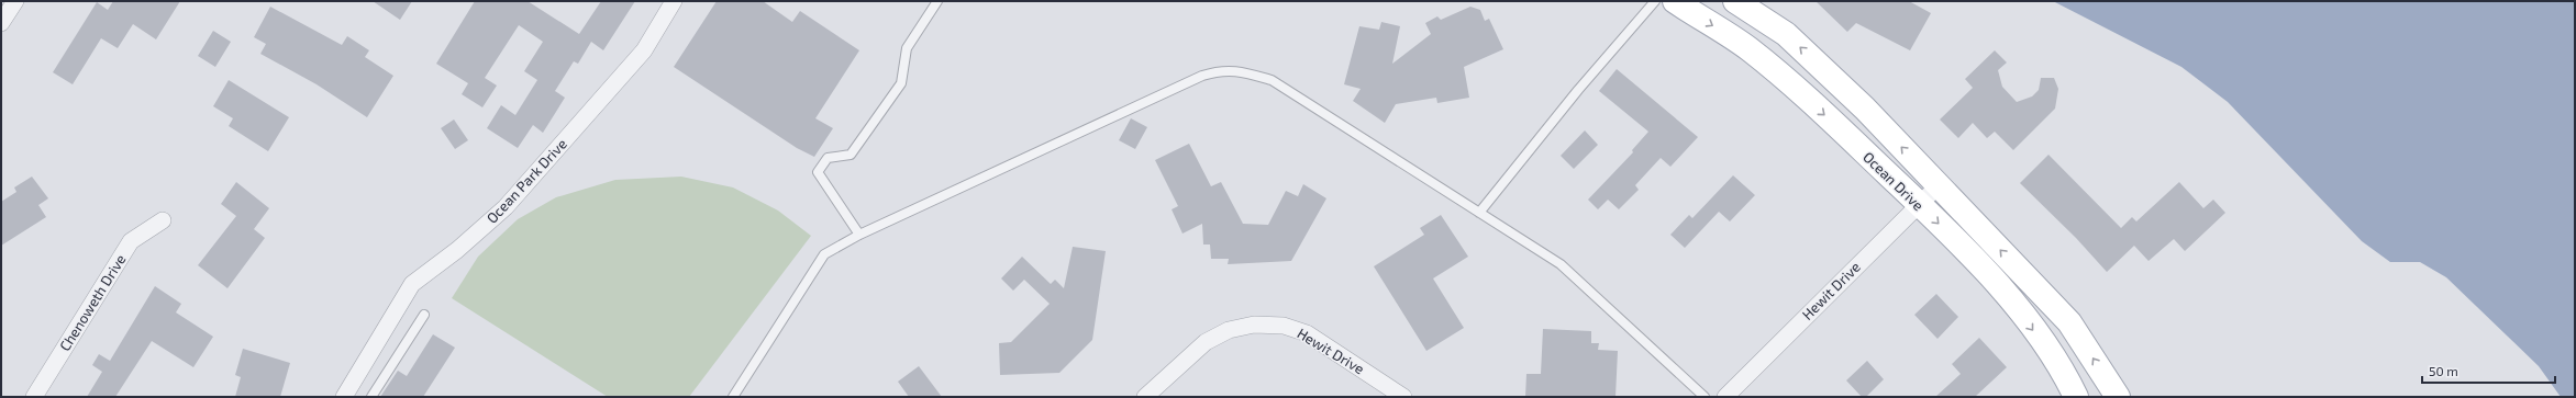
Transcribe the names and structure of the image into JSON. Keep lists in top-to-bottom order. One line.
{"streets":{"main road":["Ocean Drive"],"street":["Ocean Park Drive","Hewit Drive","Chenoweth Drive"]},"crossings":[["Ocean Drive","Hewit Drive"]],"scale_bar":"50 m"}
